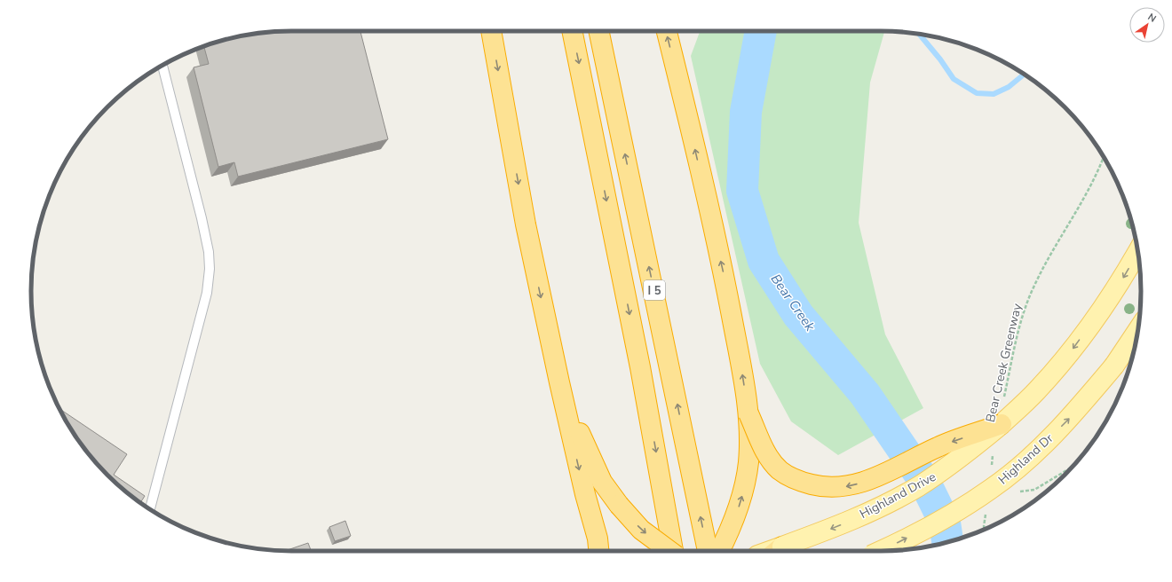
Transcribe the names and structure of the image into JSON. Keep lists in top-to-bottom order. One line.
{"streets":{"highway":["I 5"],"main road":["Highland Dr","Highland Drive"],"path":["Bear Creek Greenway"]},"one_way":["Highland Drive"],"water":["Bear Creek"],"north":"top right"}
